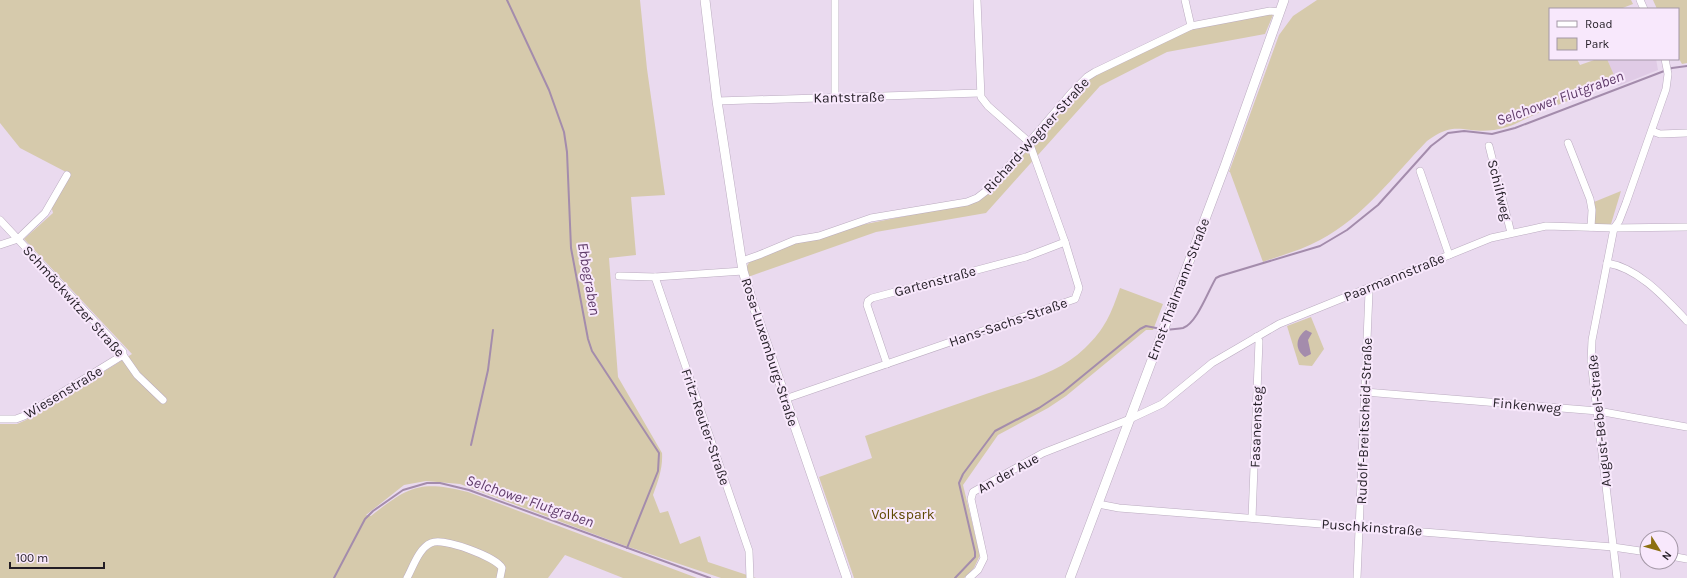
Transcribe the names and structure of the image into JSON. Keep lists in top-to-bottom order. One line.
{"streets":{"street":["Kantstraße","Richard-Wagner-Straße","Schilfweg","Paarmannstraße","Gartenstraße","Ernst-Thälmann-Straße","Schmöckwitzer Straße","Hans-Sachs-Straße","Rosa-Luxemburg-Straße","Wiesenstraße","Finkenweg","Rudolf-Breitscheid-Straße","August-Bebel-Straße","Fritz-Reuter-Straße","Fasanensteg","An der Aue","Puschkinstraße"]},"crossings":[["Kantstraße","Rosa-Luxemburg-Straße"],["Richard-Wagner-Straße","Ernst-Thälmann-Straße"],["Richard-Wagner-Straße","Hans-Sachs-Straße"],["Richard-Wagner-Straße","Rosa-Luxemburg-Straße"],["Schilfweg","Paarmannstraße"],["Paarmannstraße","Ernst-Thälmann-Straße"],["Paarmannstraße","Rudolf-Breitscheid-Straße"],["Paarmannstraße","August-Bebel-Straße"],["Paarmannstraße","Fasanensteg"],["Paarmannstraße","An der Aue"],["Gartenstraße","Hans-Sachs-Straße"],["Ernst-Thälmann-Straße","An der Aue"],["Ernst-Thälmann-Straße","Puschkinstraße"],["Schmöckwitzer Straße","Wiesenstraße"],["Hans-Sachs-Straße","Rosa-Luxemburg-Straße"],["Finkenweg","Rudolf-Breitscheid-Straße"],["Finkenweg","August-Bebel-Straße"],["Rudolf-Breitscheid-Straße","Puschkinstraße"],["August-Bebel-Straße","Puschkinstraße"],["Fasanensteg","Puschkinstraße"]],"water":["Selchower Flutgraben","Ebbegraben"],"parks":["Volkspark"],"legend":["Road","Park"],"scale_bar":"100 m","north":"bottom right"}
